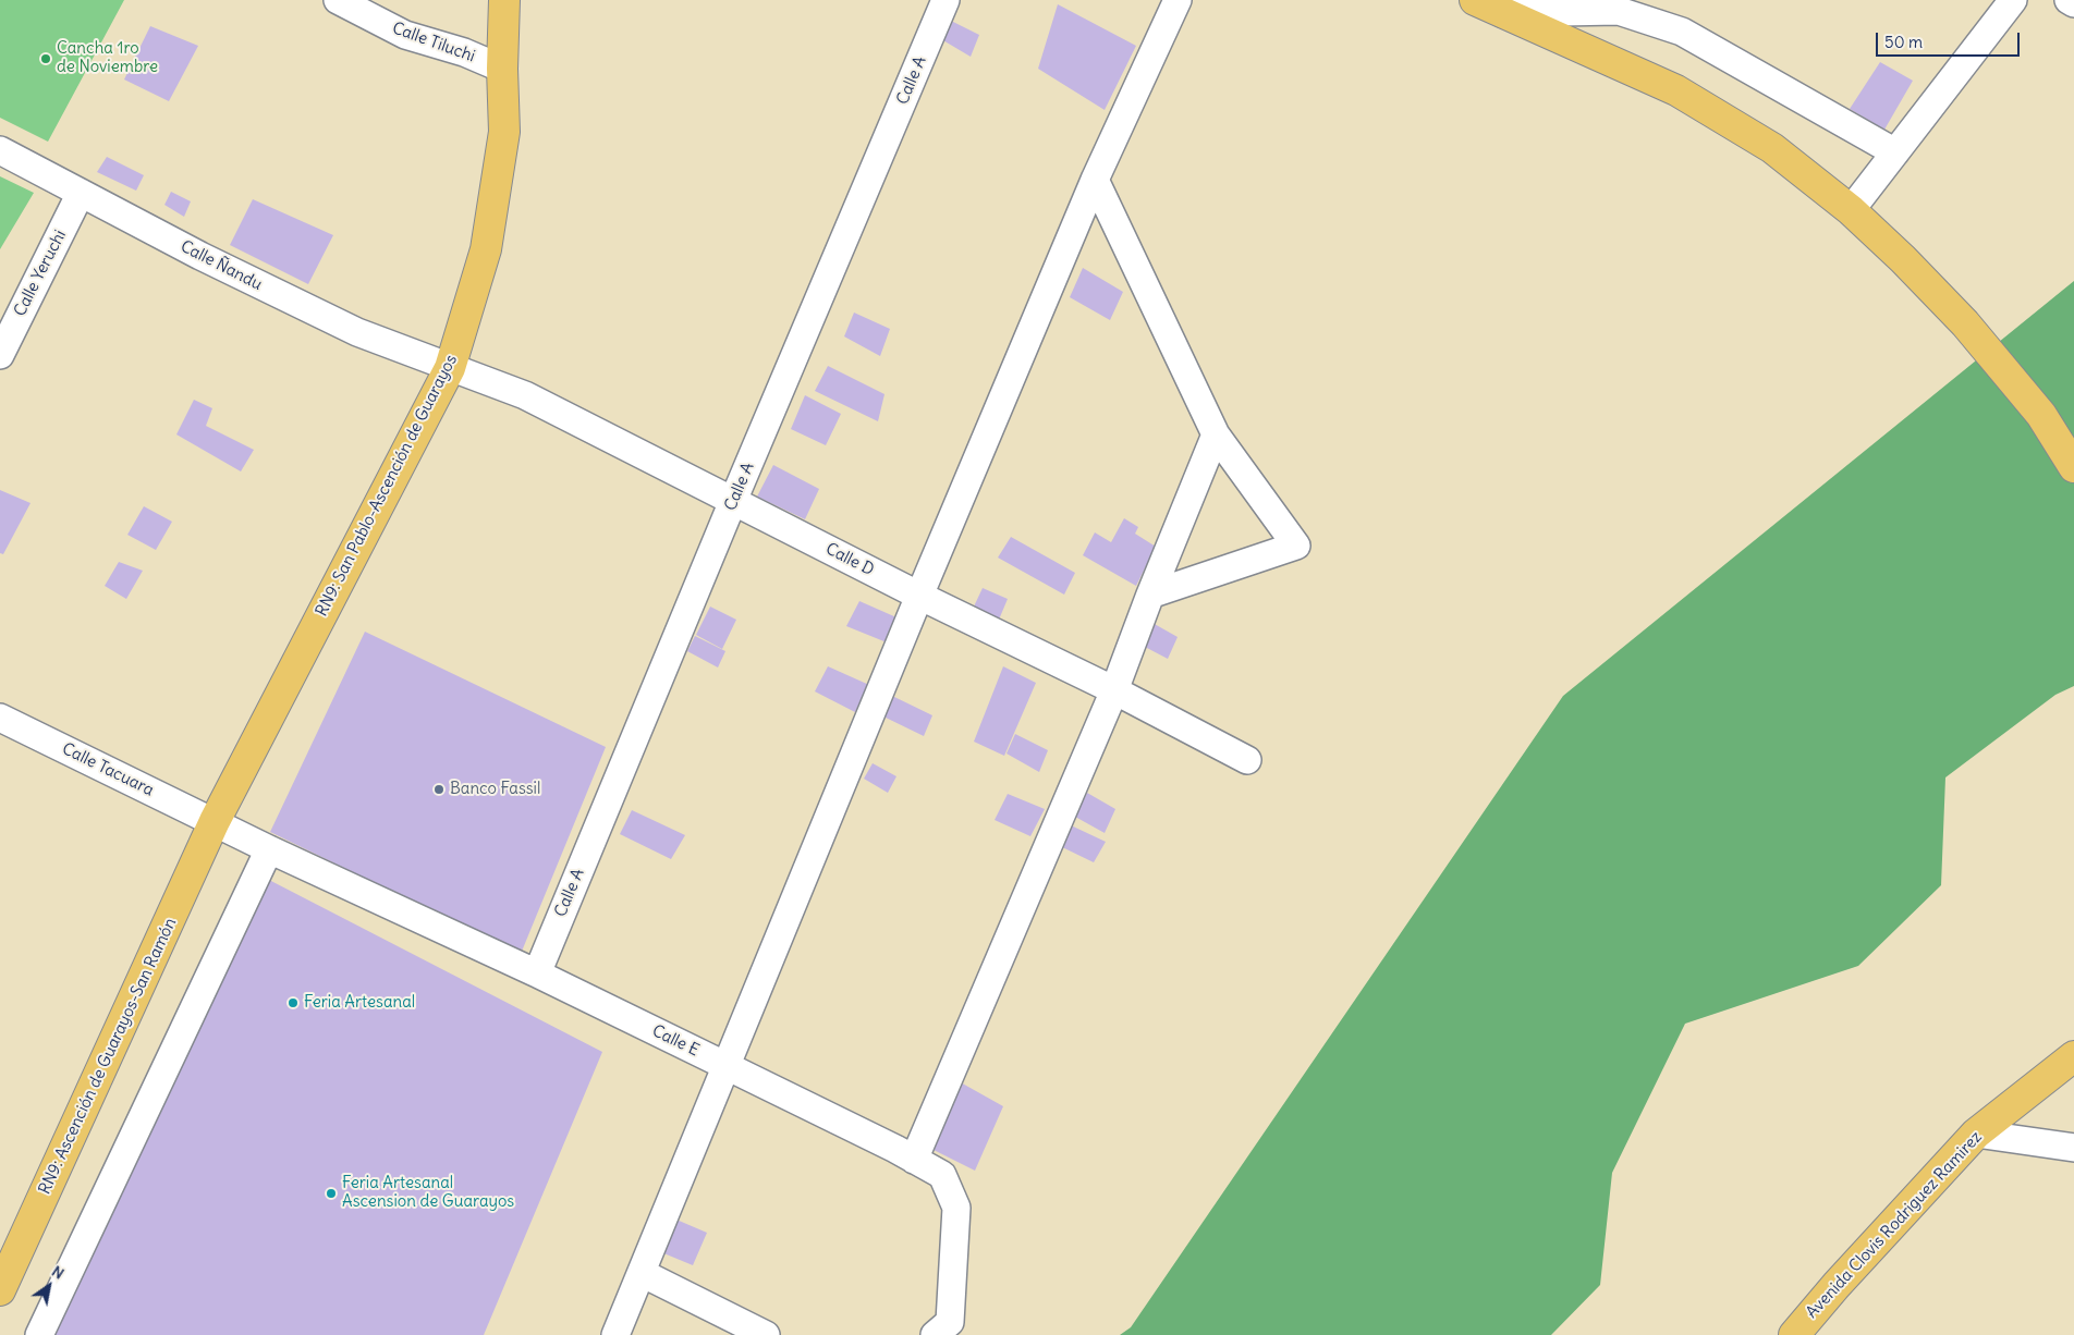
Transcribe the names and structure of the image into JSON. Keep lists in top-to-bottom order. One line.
{"streets":{"main road":["RN9: San Pablo-Ascención de Guarayos","RN9: Ascención de Guarayos-San Ramón","Avenida Clovis Rodriguez Ramirez"],"street":["Calle Tiluchi","Calle A","Calle Ñandu","Calle Yeruchi","Calle D","Calle Tacuara","Calle E"]},"crossings":[["Calle Tiluchi","RN9: San Pablo-Ascención de Guarayos"],["Calle A","Calle D"],["Calle A","Calle E"],["Calle Ñandu","Calle Yeruchi"],["Calle Ñandu","RN9: San Pablo-Ascención de Guarayos"],["Calle Ñandu","Calle D"],["RN9: San Pablo-Ascención de Guarayos","Calle D"],["RN9: San Pablo-Ascención de Guarayos","Calle Tacuara"],["RN9: San Pablo-Ascención de Guarayos","RN9: Ascención de Guarayos-San Ramón"],["Calle Tacuara","Calle E"],["Calle Tacuara","RN9: Ascención de Guarayos-San Ramón"]],"places":["Cancha 1ro de Noviembre","Banco Fassil","Feria Artesanal","Feria Artesanal Ascension de Guarayos"],"scale_bar":"50 m","north":"top right"}
